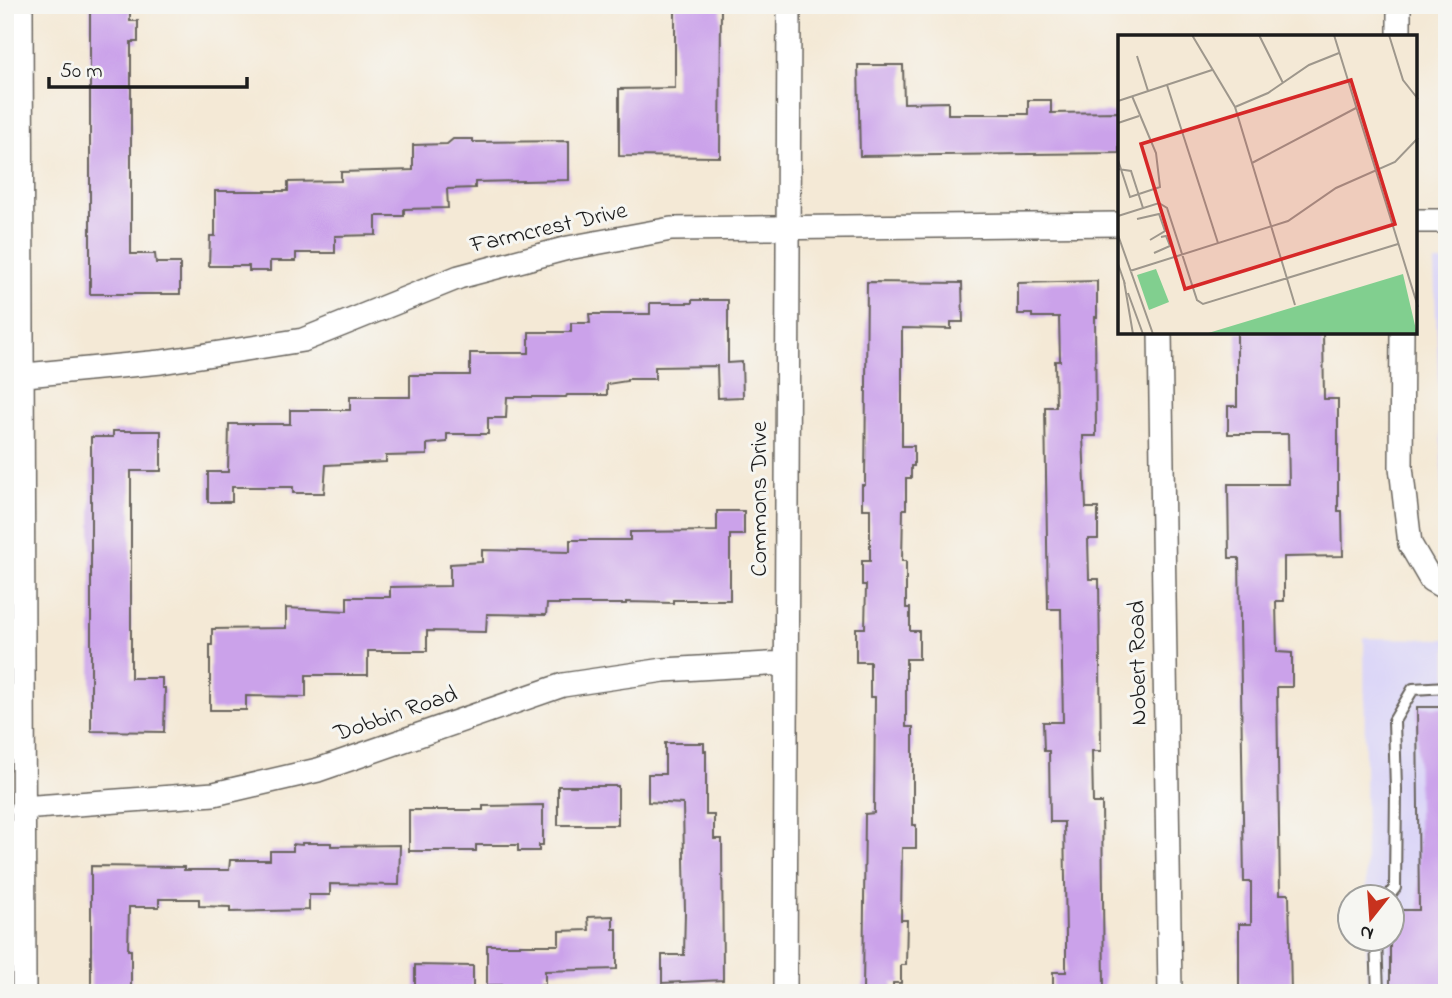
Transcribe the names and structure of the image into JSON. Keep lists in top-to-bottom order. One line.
{"streets":{"street":["Farmcrest Drive","Commons Drive","Nobert Road","Dobbin Road"]},"crossings":[["Farmcrest Drive","Commons Drive"],["Commons Drive","Dobbin Road"]],"scale_bar":"50 m","north":"bottom"}
